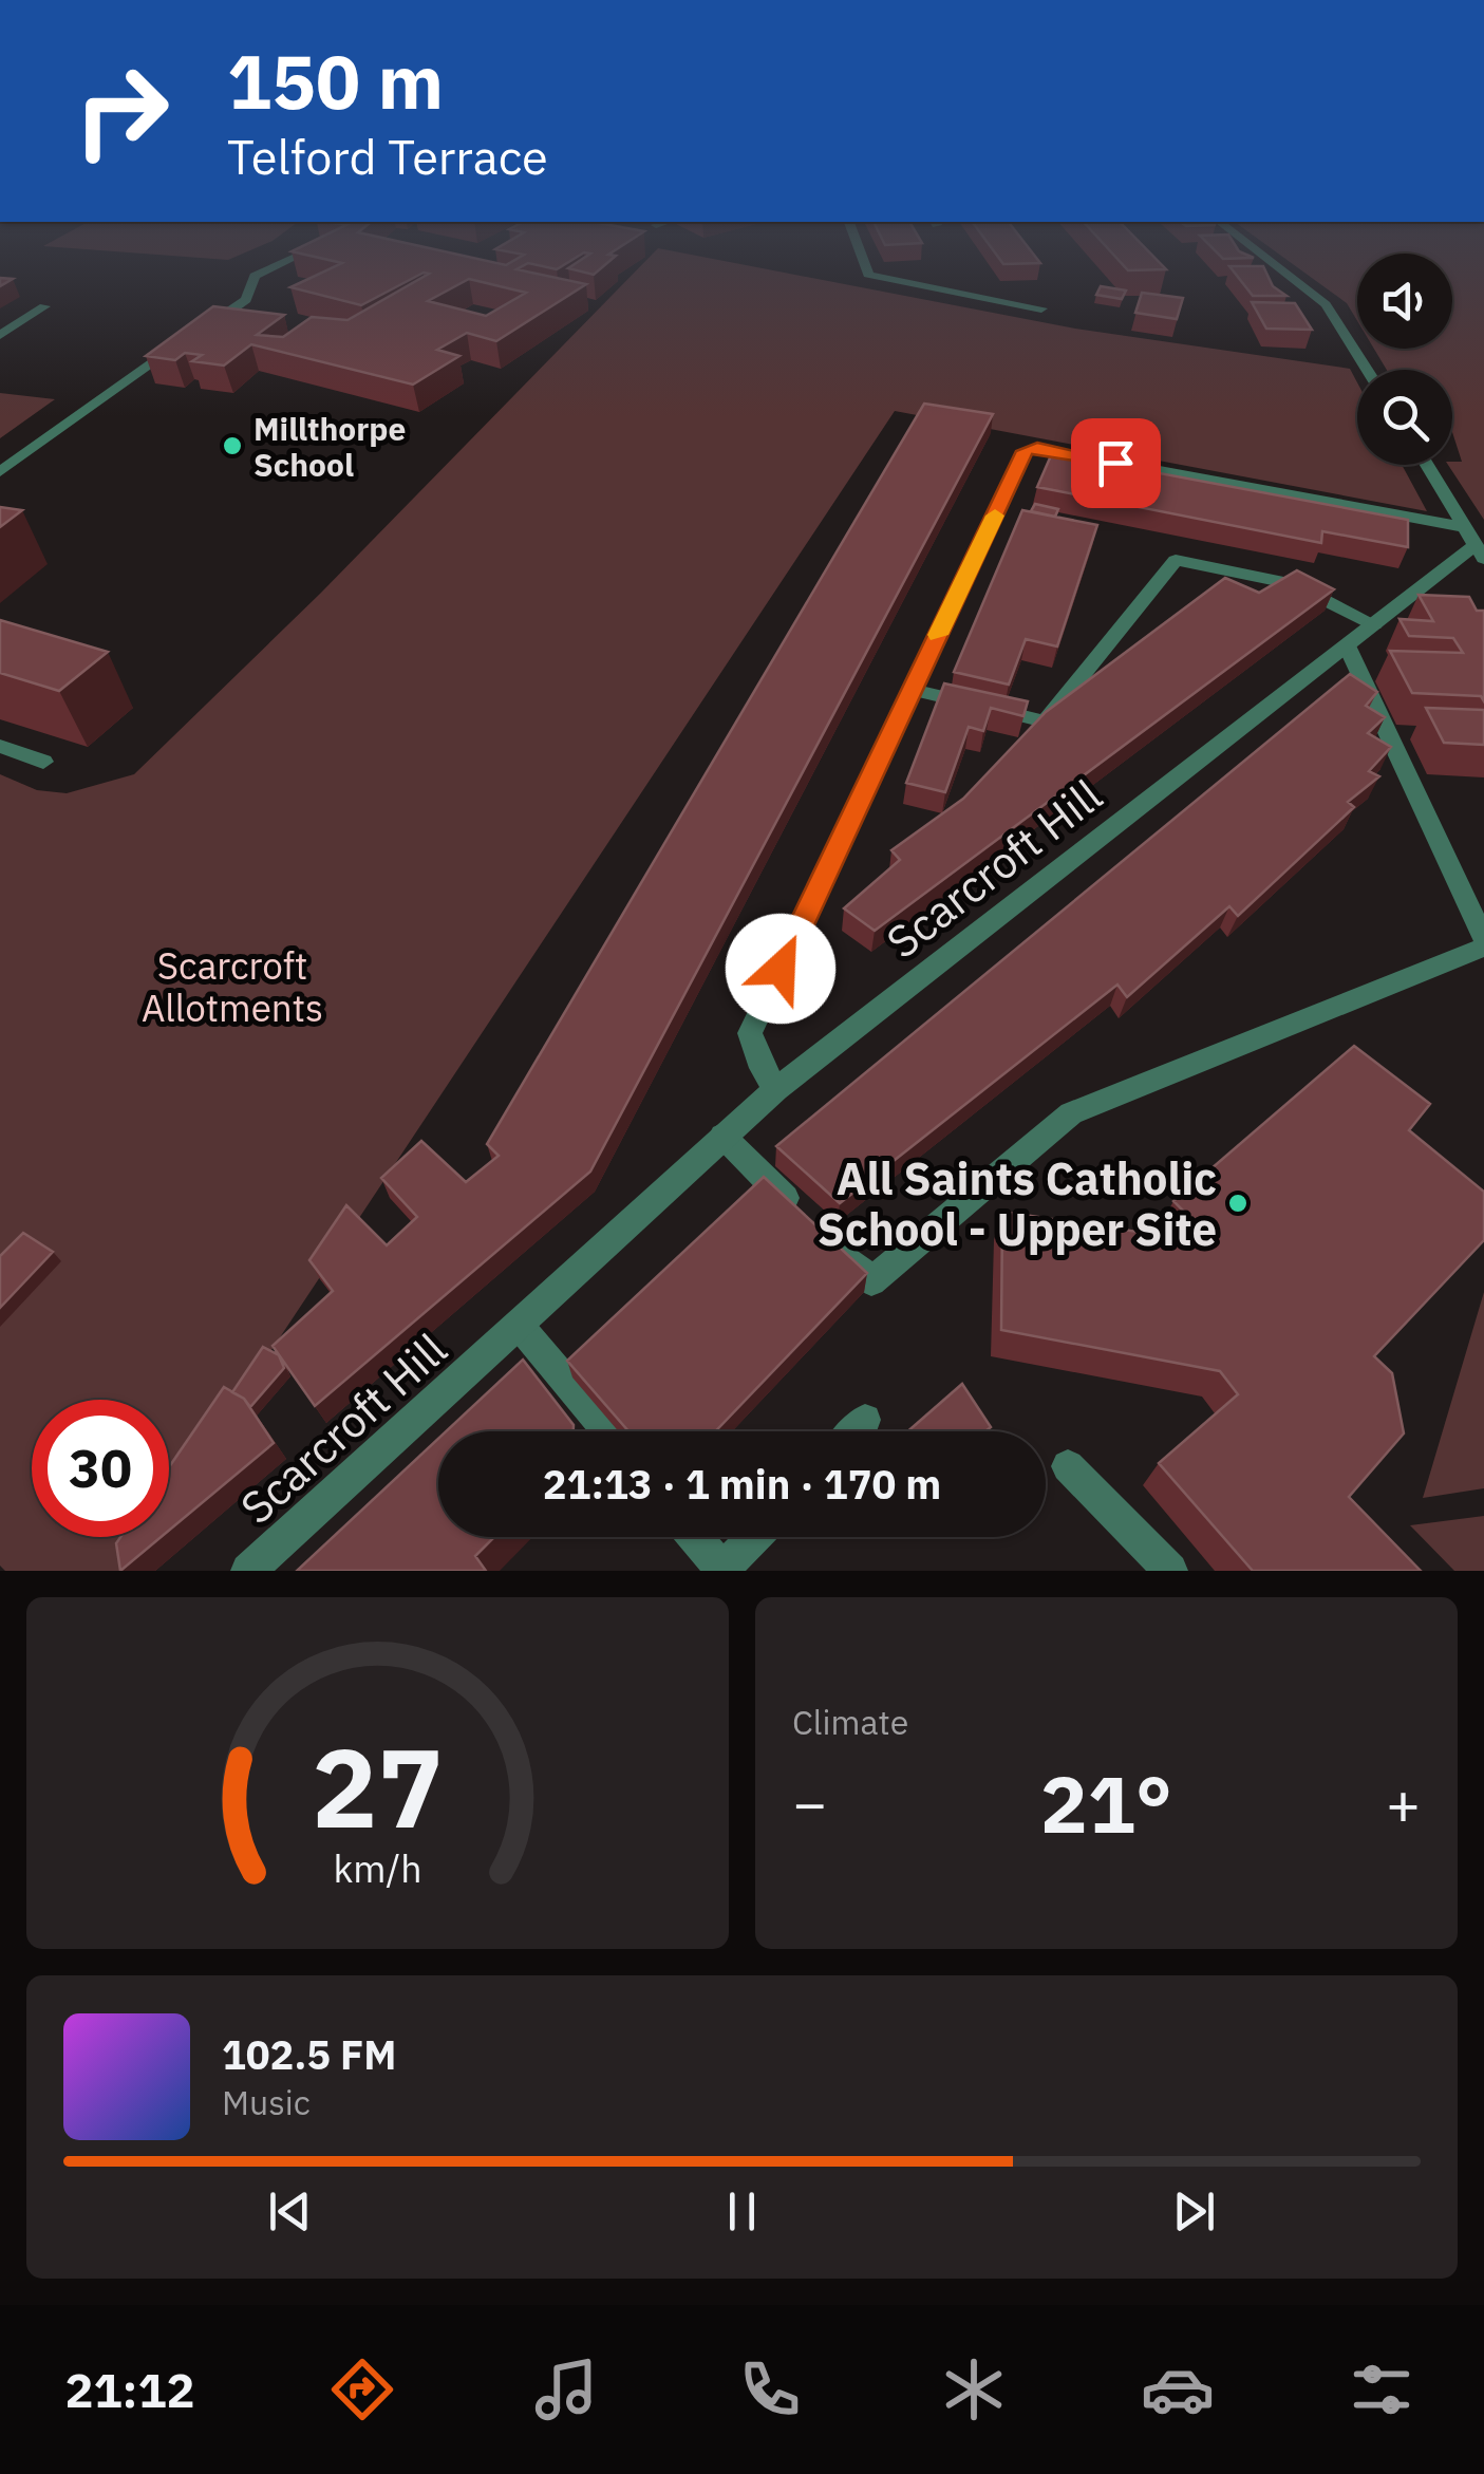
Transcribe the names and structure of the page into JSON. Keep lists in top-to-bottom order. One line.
{"streets":{"street":["Scarcroft Hill"]},"parks":["Scarcroft Allotments"],"places":["Millthorpe School","All Saints Catholic School - Upper Site"],"page":{"turn":["150 m","Telford Terrace"],"limit":"30","trip":"21:13 · 1 min · 170 m","tile":"Climate","heat":["−","21°","+"],"song":["102.5 FM","Music"],"tabs":"21:12","gauge":["27","km/h"]}}
